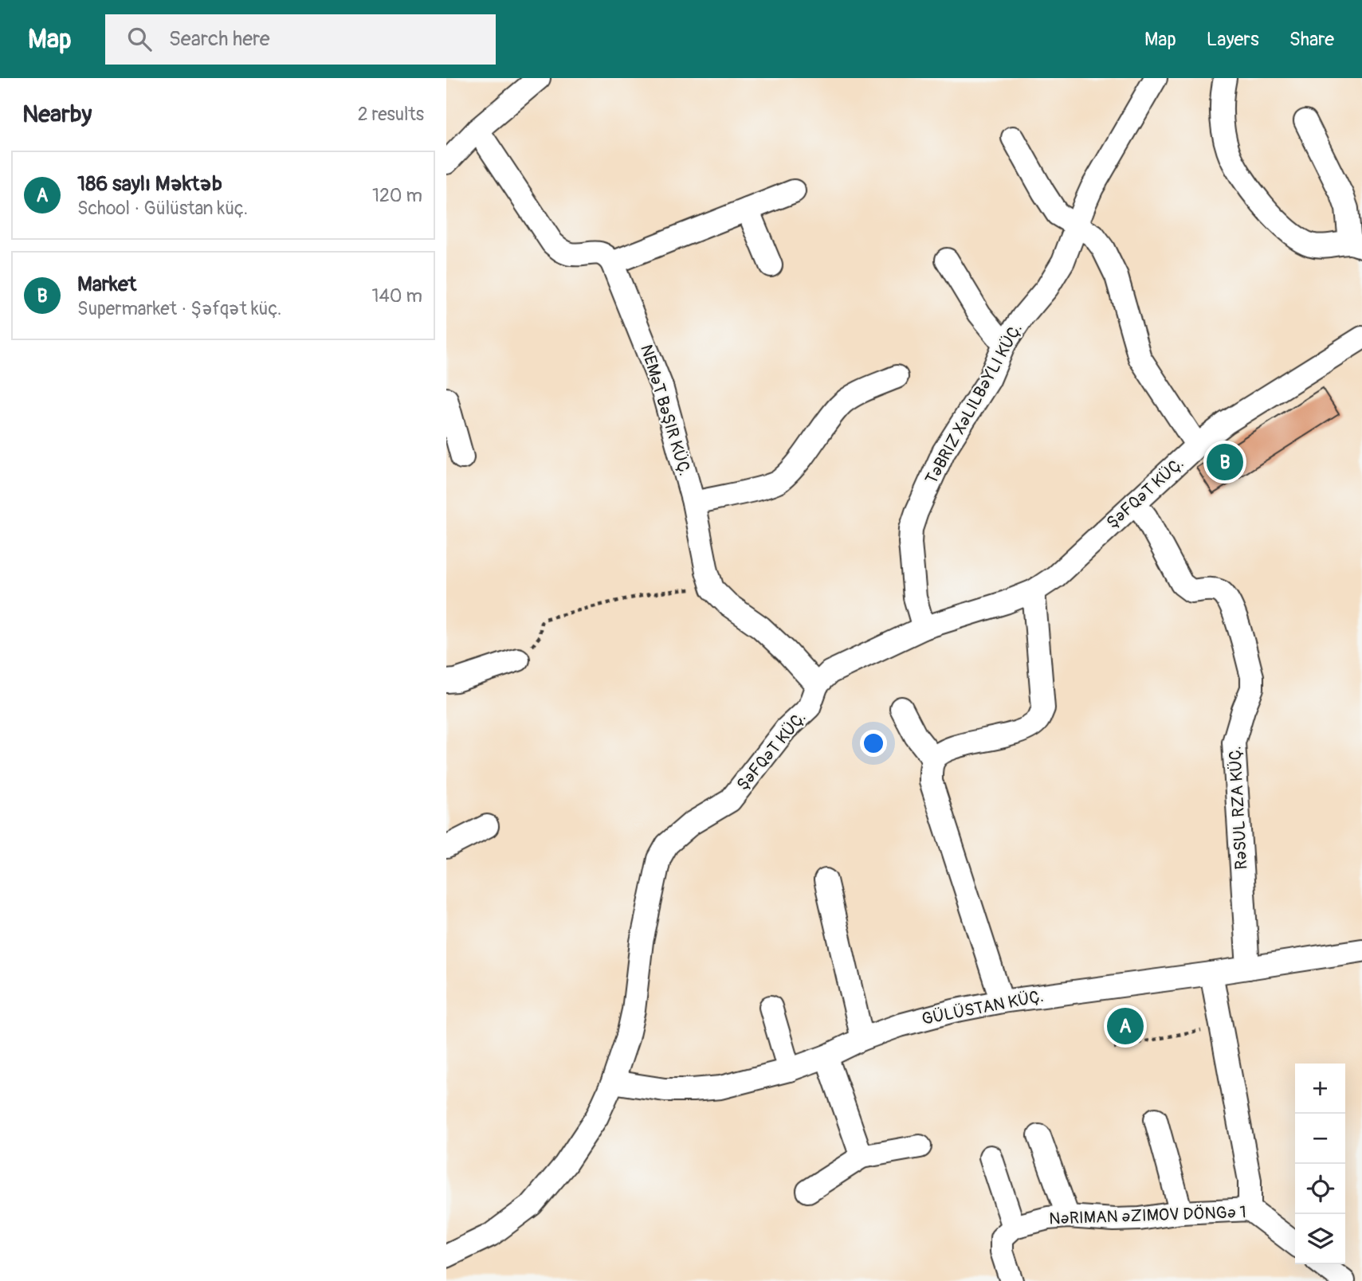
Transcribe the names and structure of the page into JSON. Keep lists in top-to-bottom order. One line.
{"streets":{"street":["TƏBRIZ XƏLILBƏYLI KÜÇ.","NEMƏT BƏŞIR KÜÇ.","ŞƏFQƏT KÜÇ.","RƏSUL RZA KÜÇ.","GÜLÜSTAN KÜÇ.","NƏRIMAN ƏZIMOV DÖNGƏ 1"]},"crossings":[["TƏBRIZ XƏLILBƏYLI KÜÇ.","ŞƏFQƏT KÜÇ."],["ŞƏFQƏT KÜÇ.","RƏSUL RZA KÜÇ."],["ŞƏFQƏT KÜÇ.","GÜLÜSTAN KÜÇ."],["RƏSUL RZA KÜÇ.","GÜLÜSTAN KÜÇ."]],"page":{"header":"Map","search":"Search here","nav":["Map","Layers","Share"],"heading":["Nearby","2 results"],"list":[{"mark":"A","name":"186 saylı Məktəb","note":"School · Gülüstan küç.","value":"120 m"},{"mark":"B","name":"Market","note":"Supermarket · Şəfqət küç.","value":"140 m"}],"pins":["B","A"],"map_buttons":["+","−"]}}
